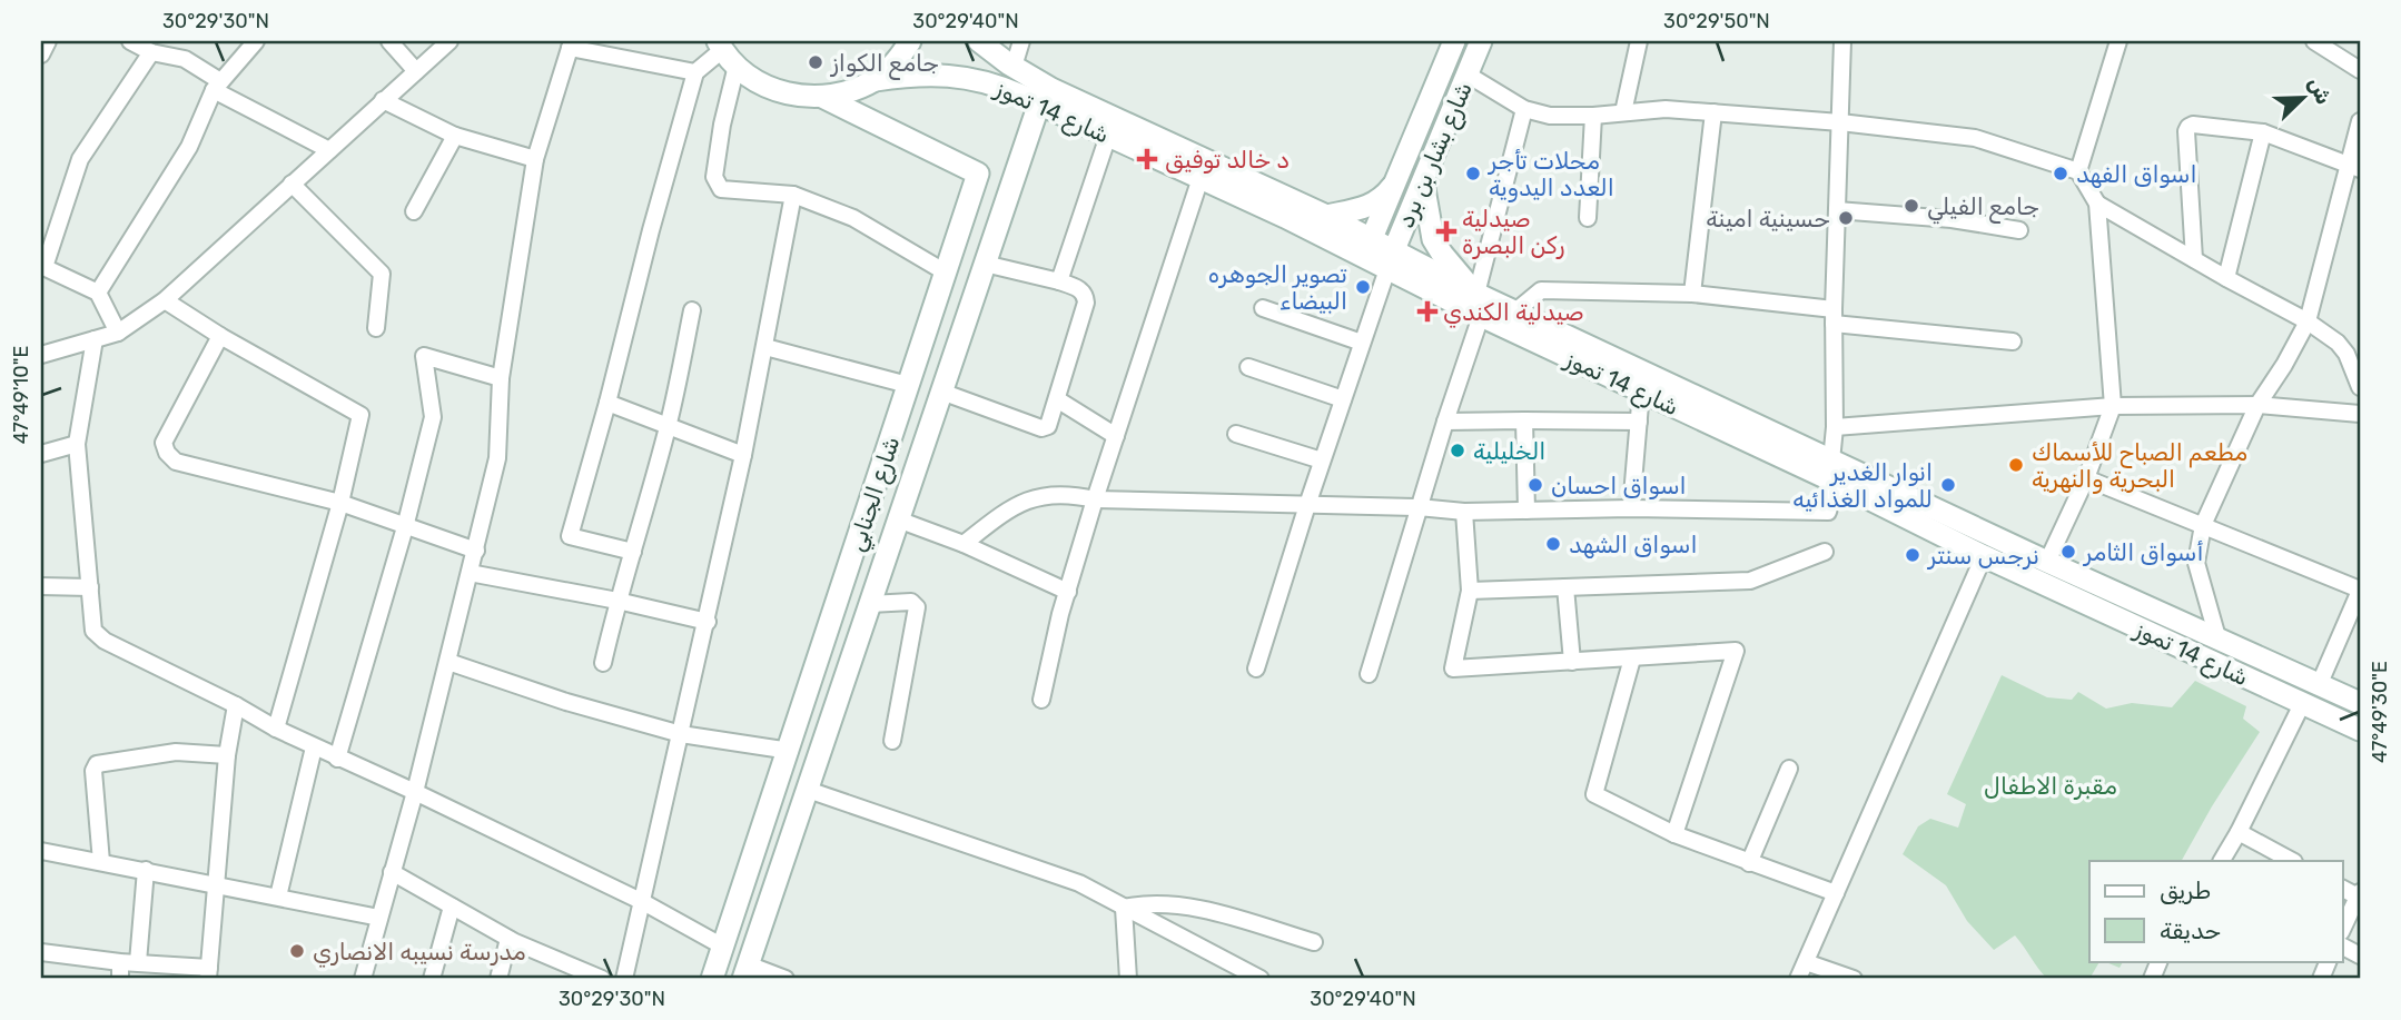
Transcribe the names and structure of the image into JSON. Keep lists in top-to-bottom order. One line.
{"streets":{"main road":["شارع 14 تموز","شارع بشار بن برد","شارع الجنابي"]},"crossings":[["شارع 14 تموز","شارع بشار بن برد"],["شارع 14 تموز","شارع الجنابي"]],"parks":["مقبرة الاطفال"],"places":{"other":["جامع الكواز","محلات تأجر العدد اليدوية","اسواق الفهد","جامع الفيلي","حسينية امينة","تصوير الجوهره البيضاء","الخليلية","مطعم الصباح للأسماك البحرية والنهرية","اسواق احسان","انوار الغدير للمواد الغذائيه","اسواق الشهد","أسواق الثامر","نرجس سنتر","مدرسة نسيبه الانصاري"],"health":["د خالد توفيق","صيدلية ركن البصرة","صيدلية الكندي"]},"legend":["طريق","حديقة"],"north":"top right","coordinates":["30°29'30\"N","30°29'40\"N","30°29'50\"N","47°49'10\"E","47°49'30\"E"]}
